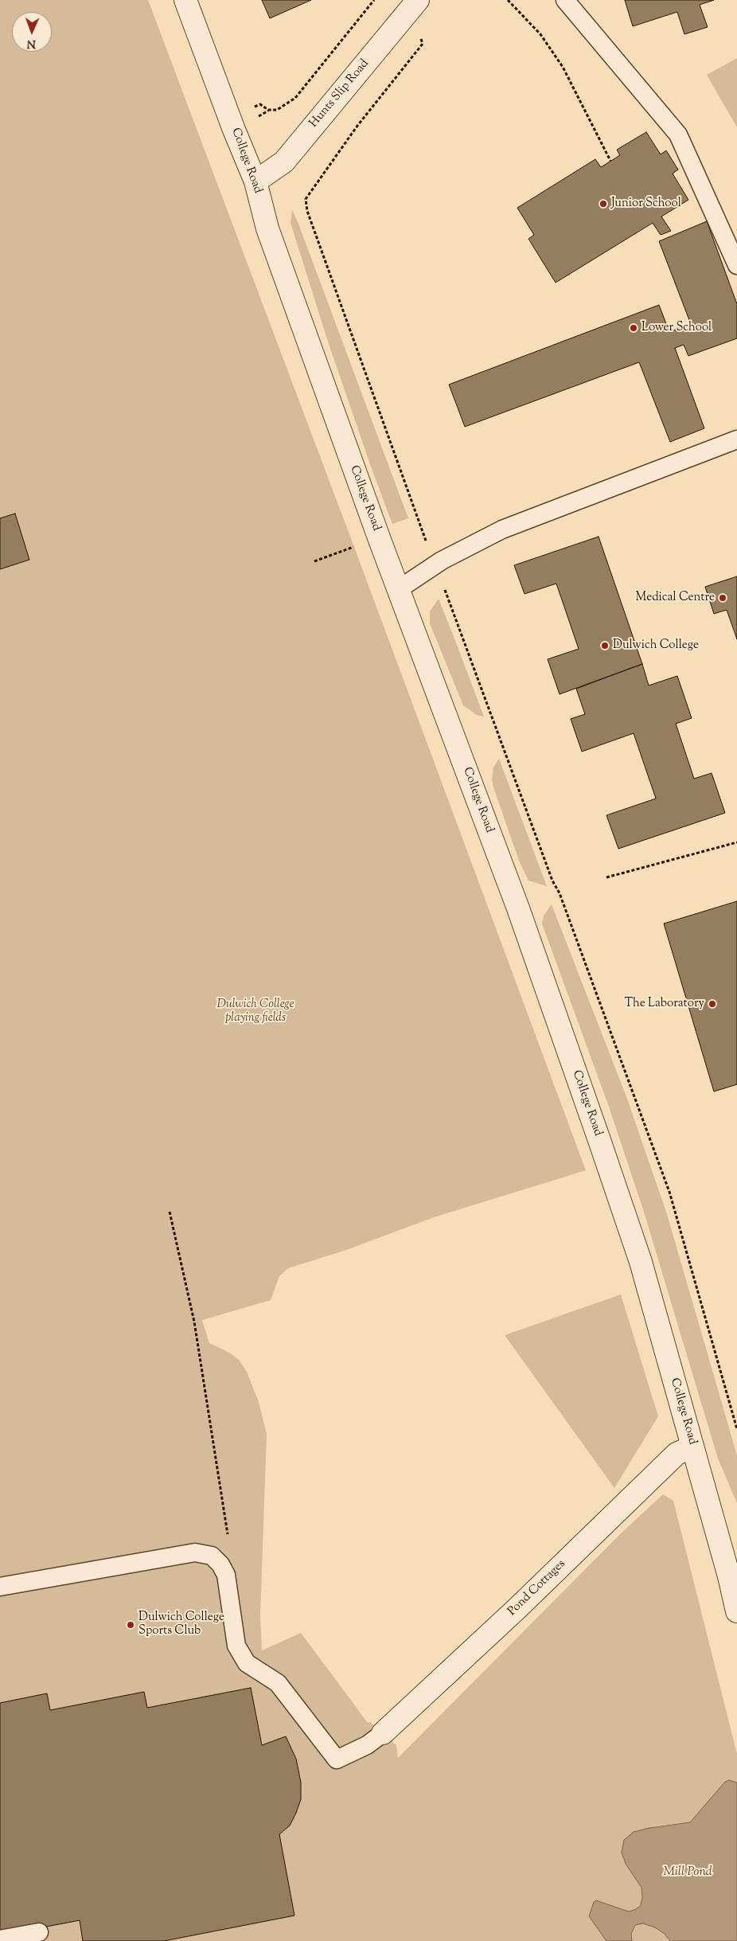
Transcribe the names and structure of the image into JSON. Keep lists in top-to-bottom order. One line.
{"streets":{"street":["Hunts Slip Road","College Road","Pond Cottages"]},"crossings":[["Hunts Slip Road","College Road"],["College Road","Pond Cottages"]],"water":["Mill Pond"],"parks":["Dulwich College playing fields"],"places":["Junior School","Lower School","Medical Centre","Dulwich College","The Laboratory","Dulwich College Sports Club"],"north":"bottom"}
